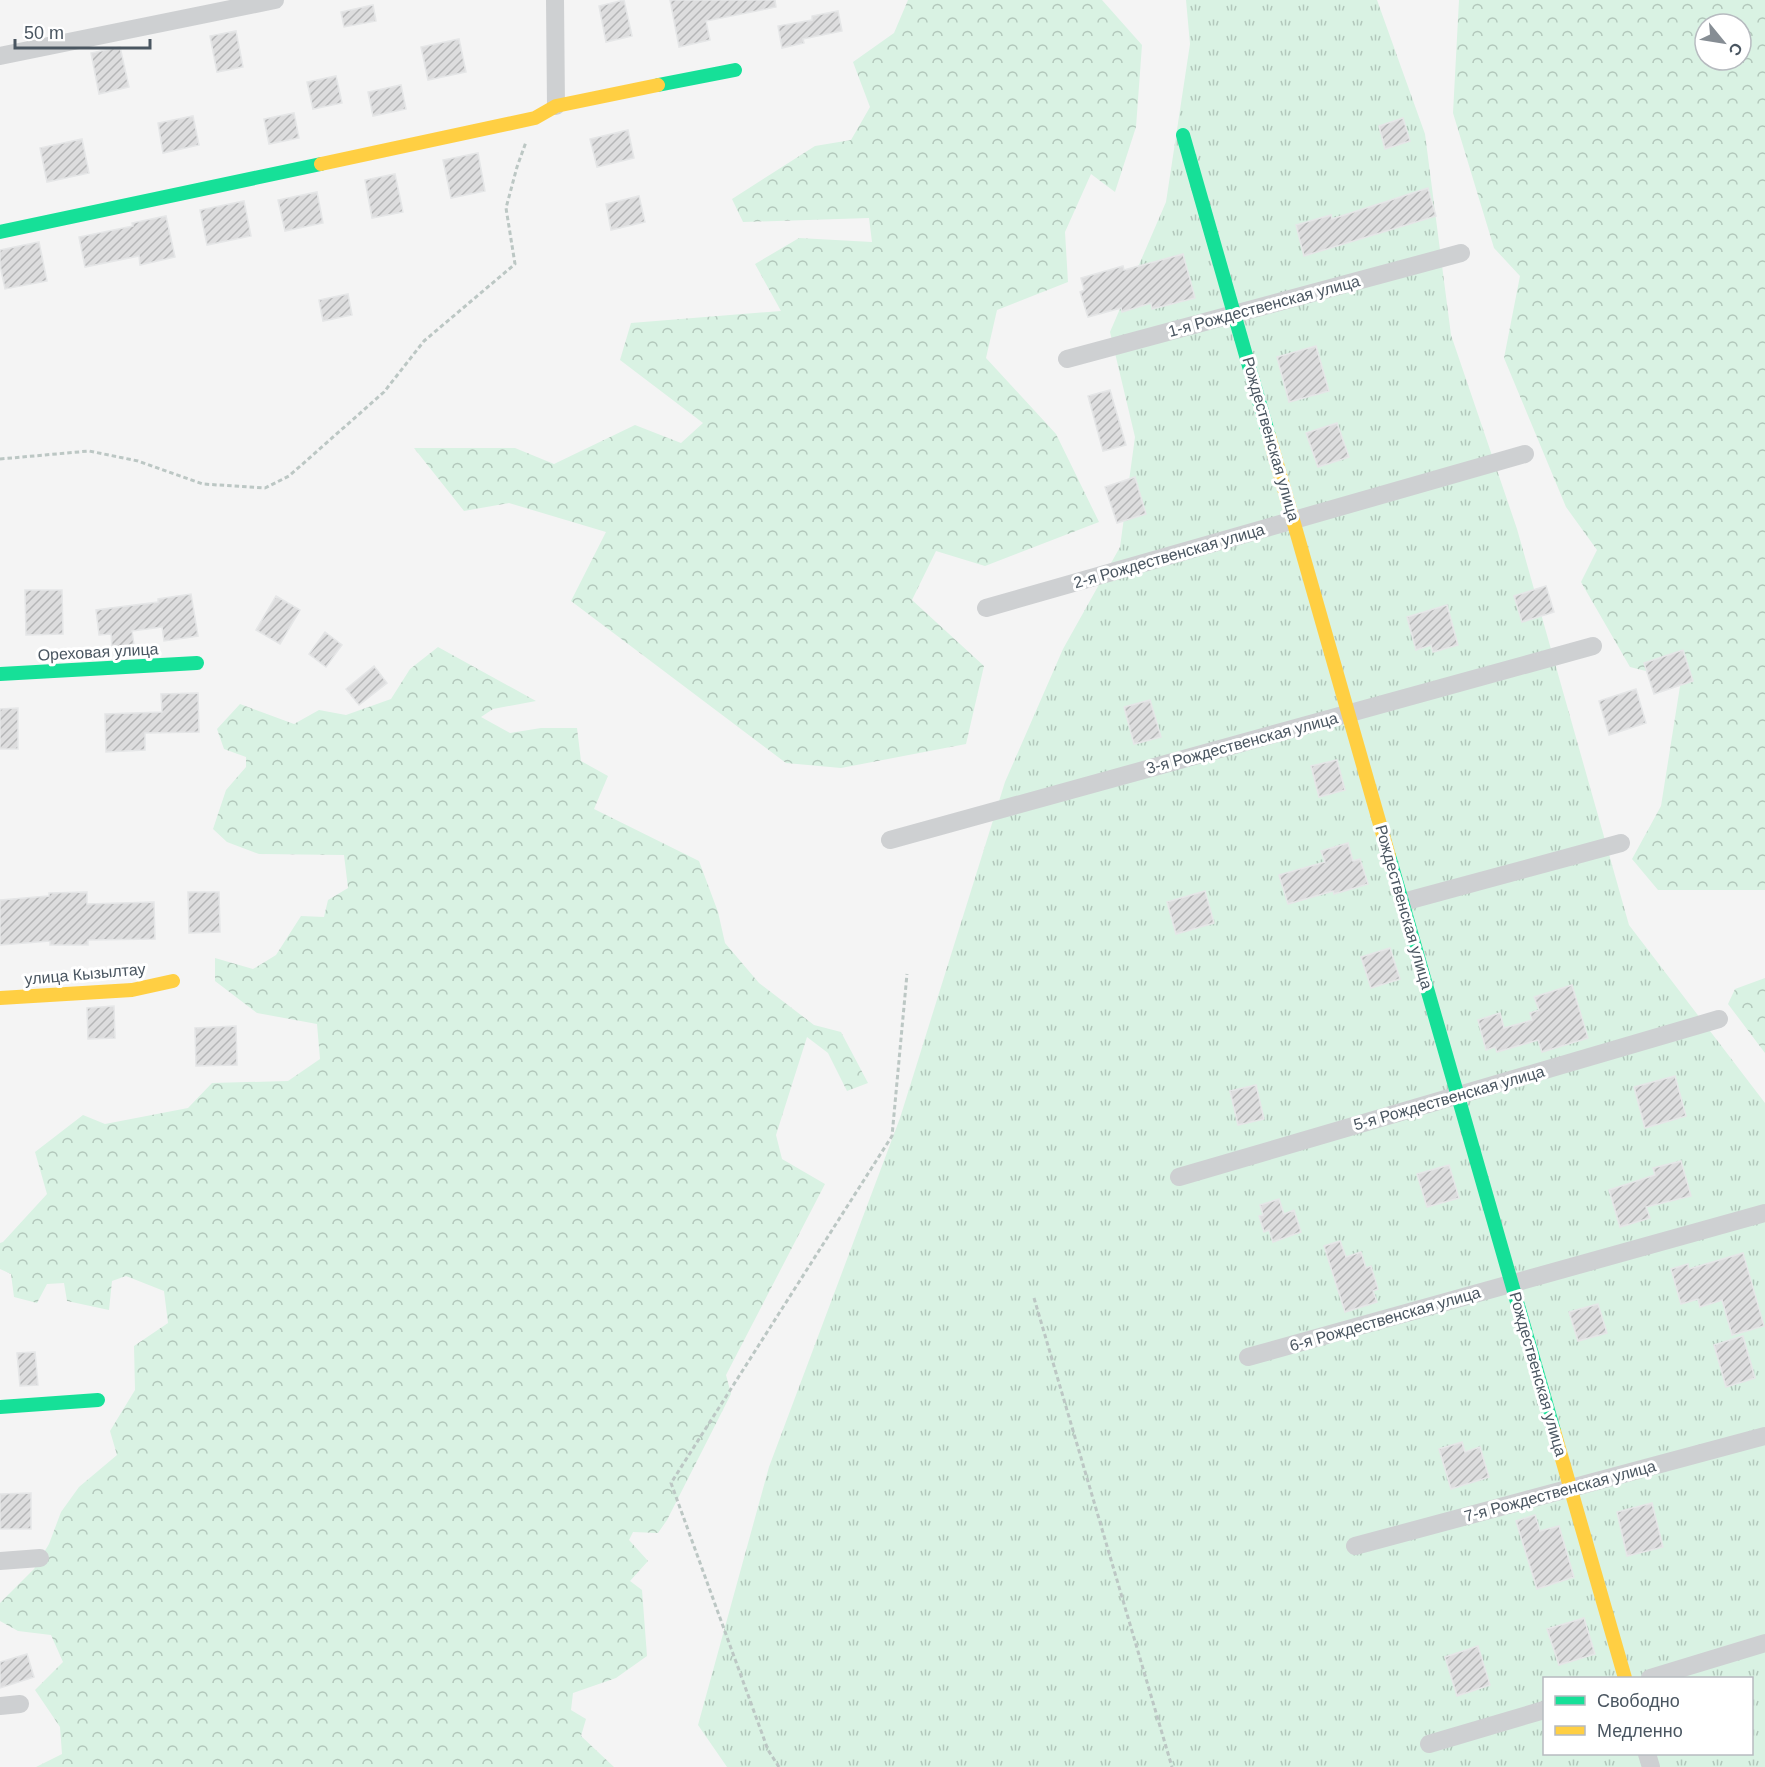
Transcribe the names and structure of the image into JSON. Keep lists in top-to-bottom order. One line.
{"streets":{"street":["1-я Рождественская улица","Рождественская улица","2-я Рождественская улица","Ореховая улица","3-я Рождественская улица","улица Кызылтау","5-я Рождественская улица","6-я Рождественская улица","7-я Рождественская улица"]},"crossings":[["1-я Рождественская улица","Рождественская улица"],["Рождественская улица","2-я Рождественская улица"],["Рождественская улица","3-я Рождественская улица"],["Рождественская улица","5-я Рождественская улица"],["Рождественская улица","6-я Рождественская улица"],["Рождественская улица","7-я Рождественская улица"]],"legend":["Свободно","Медленно"],"scale_bar":"50 m","north":"bottom right"}
